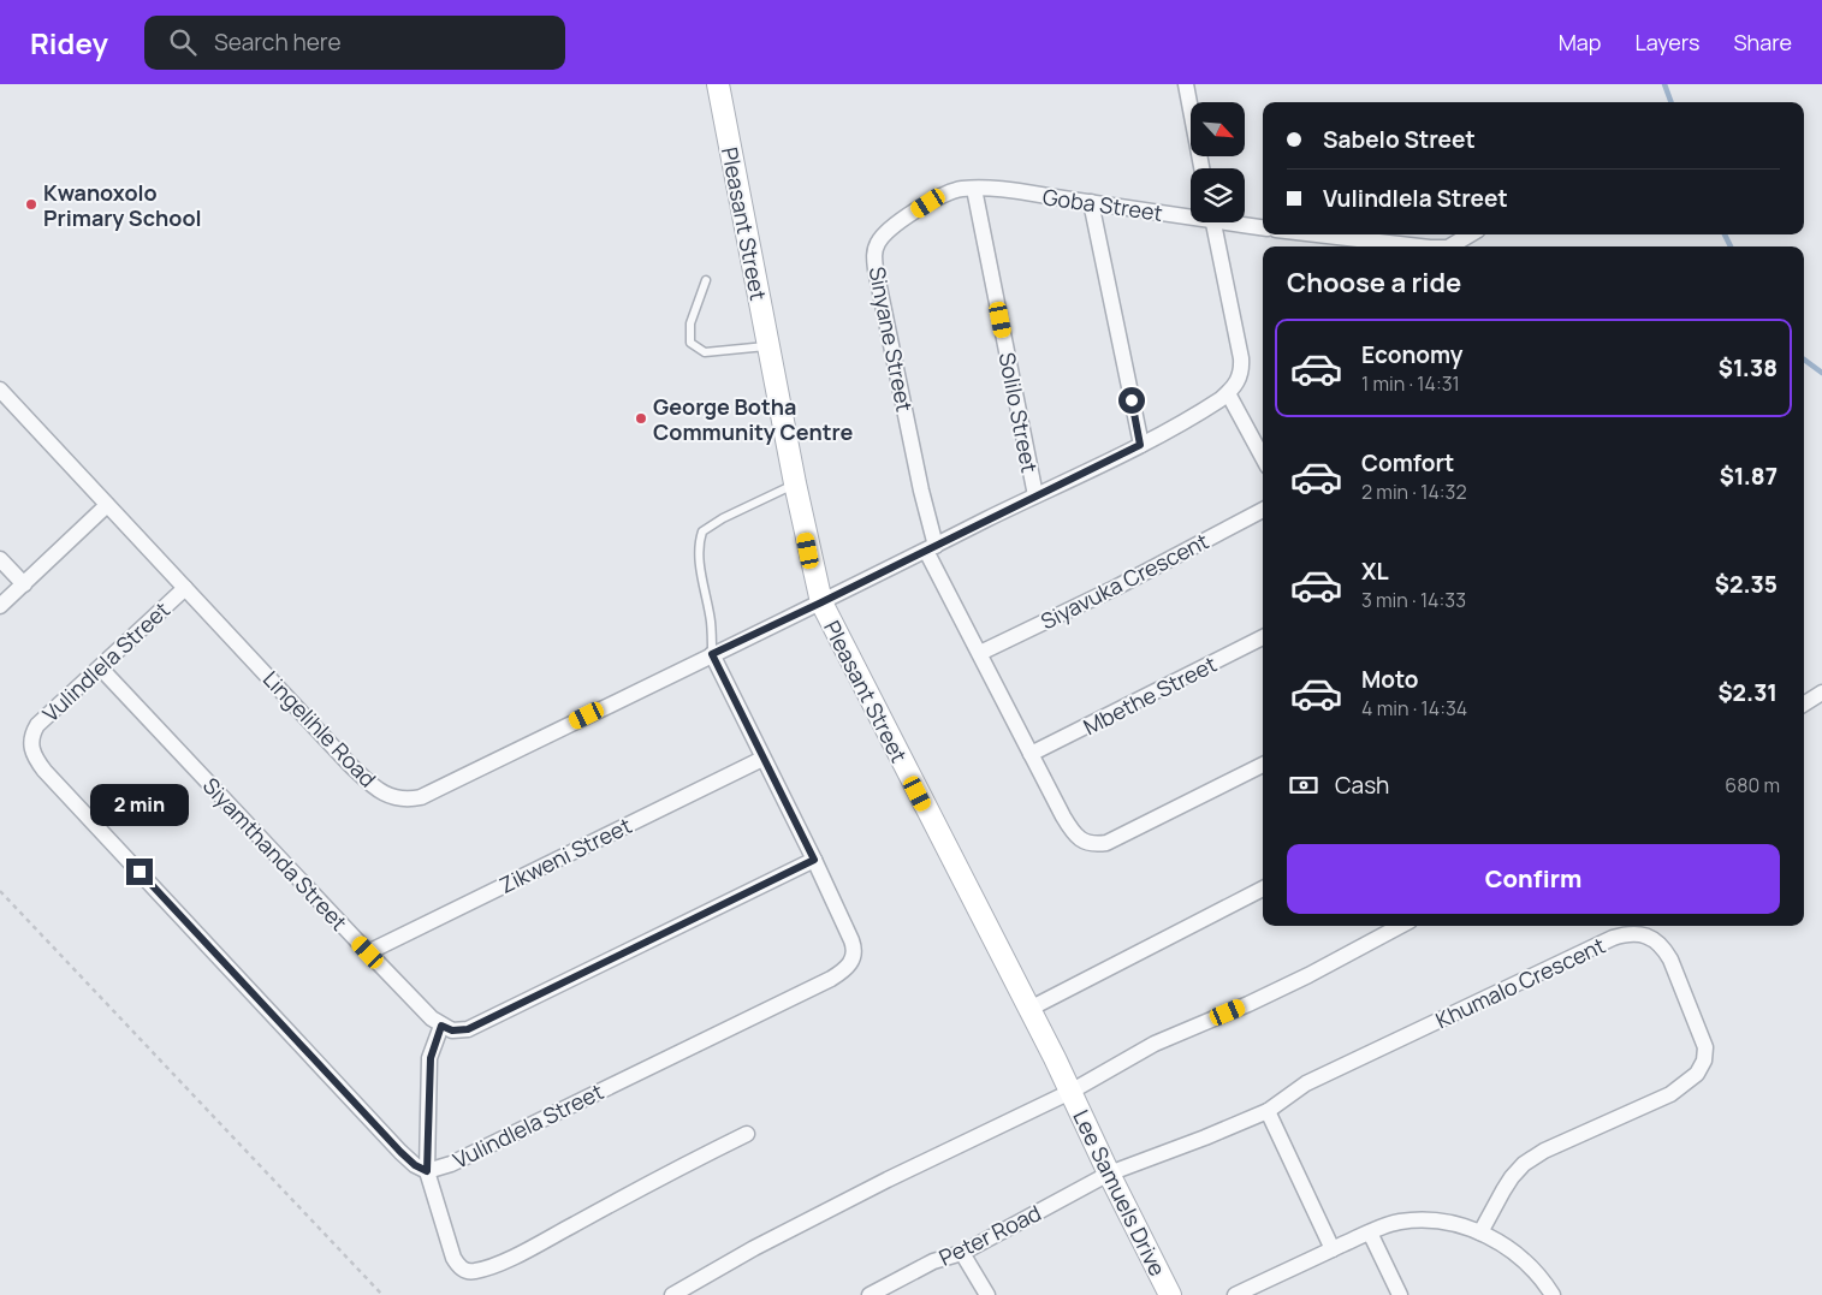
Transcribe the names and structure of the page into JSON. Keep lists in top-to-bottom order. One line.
{"streets":{"street":["Goba Street","Pleasant Street","Sinyane Street","Solilo Street","Siyavuka Crescent","Vulindlela Street","Mbethe Street","Lingelihle Road","Siyamthanda Street","Zikweni Street","Khumalo Crescent","Lee Samuels Drive","Peter Road"]},"crossings":[["Goba Street","Sinyane Street"],["Goba Street","Solilo Street"],["Pleasant Street","Lingelihle Road"],["Pleasant Street","Lee Samuels Drive"],["Sinyane Street","Solilo Street"],["Sinyane Street","Lingelihle Road"],["Solilo Street","Lingelihle Road"],["Vulindlela Street","Lingelihle Road"],["Vulindlela Street","Siyamthanda Street"],["Vulindlela Street","Zikweni Street"],["Siyamthanda Street","Zikweni Street"],["Khumalo Crescent","Lee Samuels Drive"],["Khumalo Crescent","Peter Road"],["Lee Samuels Drive","Peter Road"]],"places":["Kwanoxolo Primary School","George Botha Community Centre"],"north":"bottom right","page":{"header":"Ridey","search":"Search here","nav":["Map","Layers","Share"],"banner":["Sabelo Street","Vulindlela Street"],"heading":"Choose a ride","list":[{"name":"Economy","note":"1 min · 14:31","value":"$1.38"},{"name":"Comfort","note":"2 min · 14:32","value":"$1.87"},{"name":"XL","note":"3 min · 14:33","value":"$2.35"},{"name":"Moto","note":"4 min · 14:34","value":"$2.31"}],"pay":["Cash","680 m"],"bubble":"2 min","buttons":"Confirm"}}
